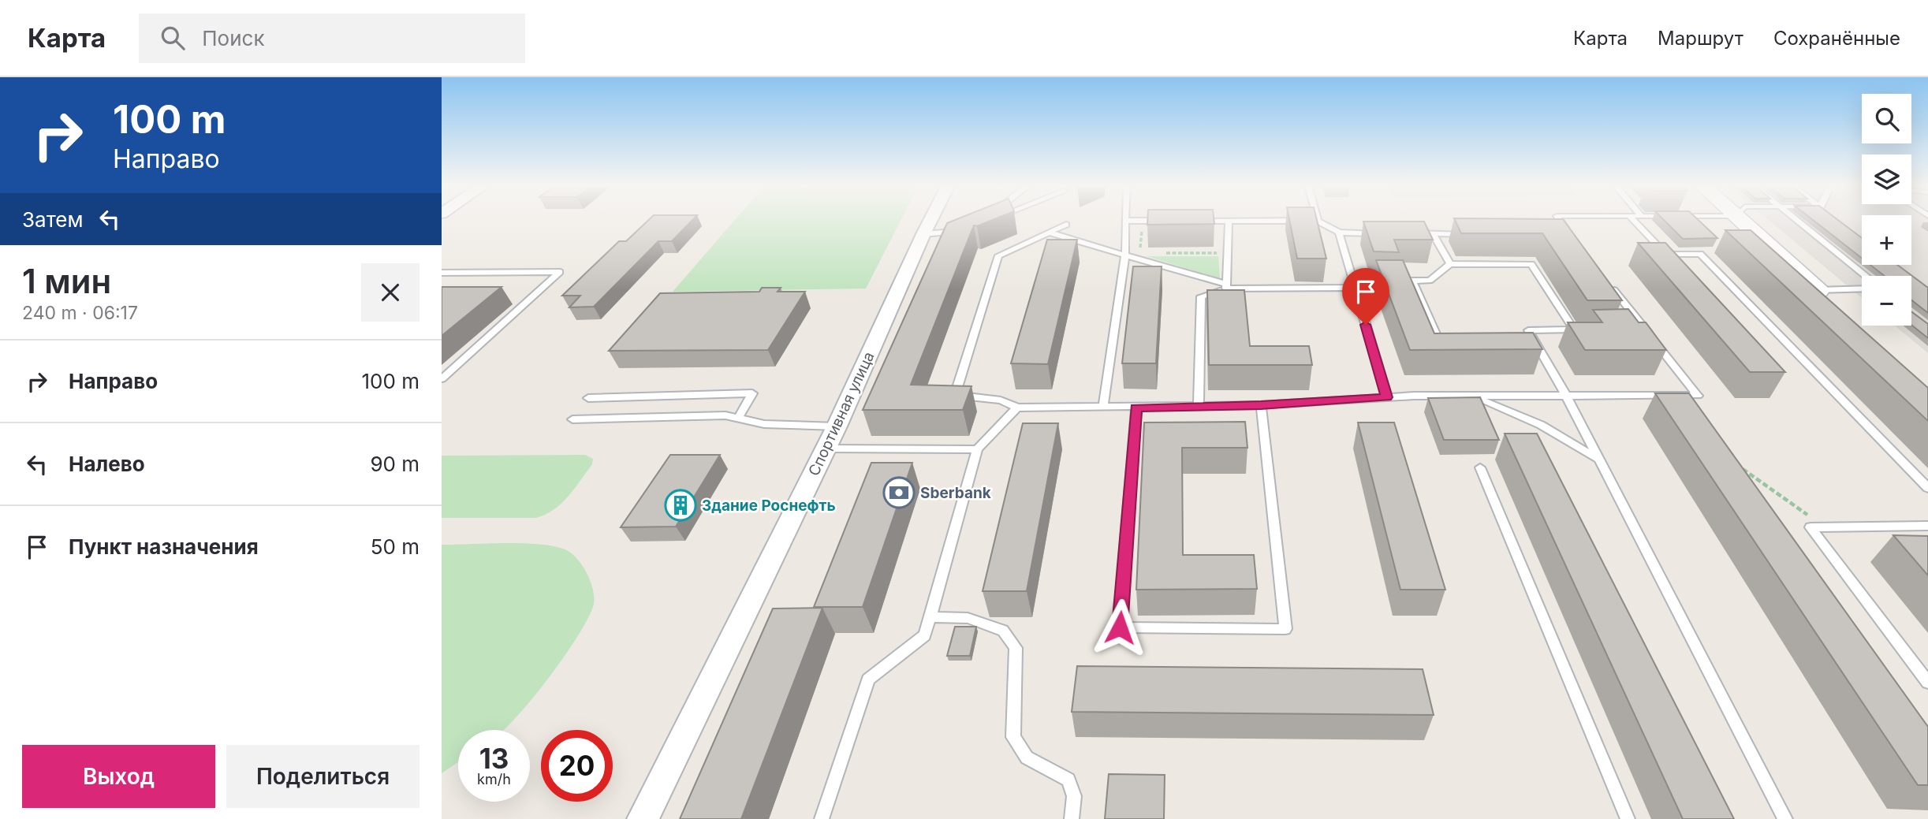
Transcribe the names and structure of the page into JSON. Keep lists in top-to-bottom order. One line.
{"streets":{"street":["Спортивная улица"]},"places":{"bank":["Sberbank"],"building":["Здание Роснефть"]},"page":{"header":"Карта","search":"Поиск","nav":["Карта","Маршрут","Сохранённые"],"turn":["100 m","Направо"],"map_buttons":["+","−"],"then":"Затем","heading":["1 мин","240 m · 06:17"],"list":[{"name":"Направо","value":"100 m"},{"name":"Налево","value":"90 m"},{"name":"Пункт назначения","value":"50 m"}],"speed":"13 km/h","limit":"20","buttons":["Выход","Поделиться"]}}
